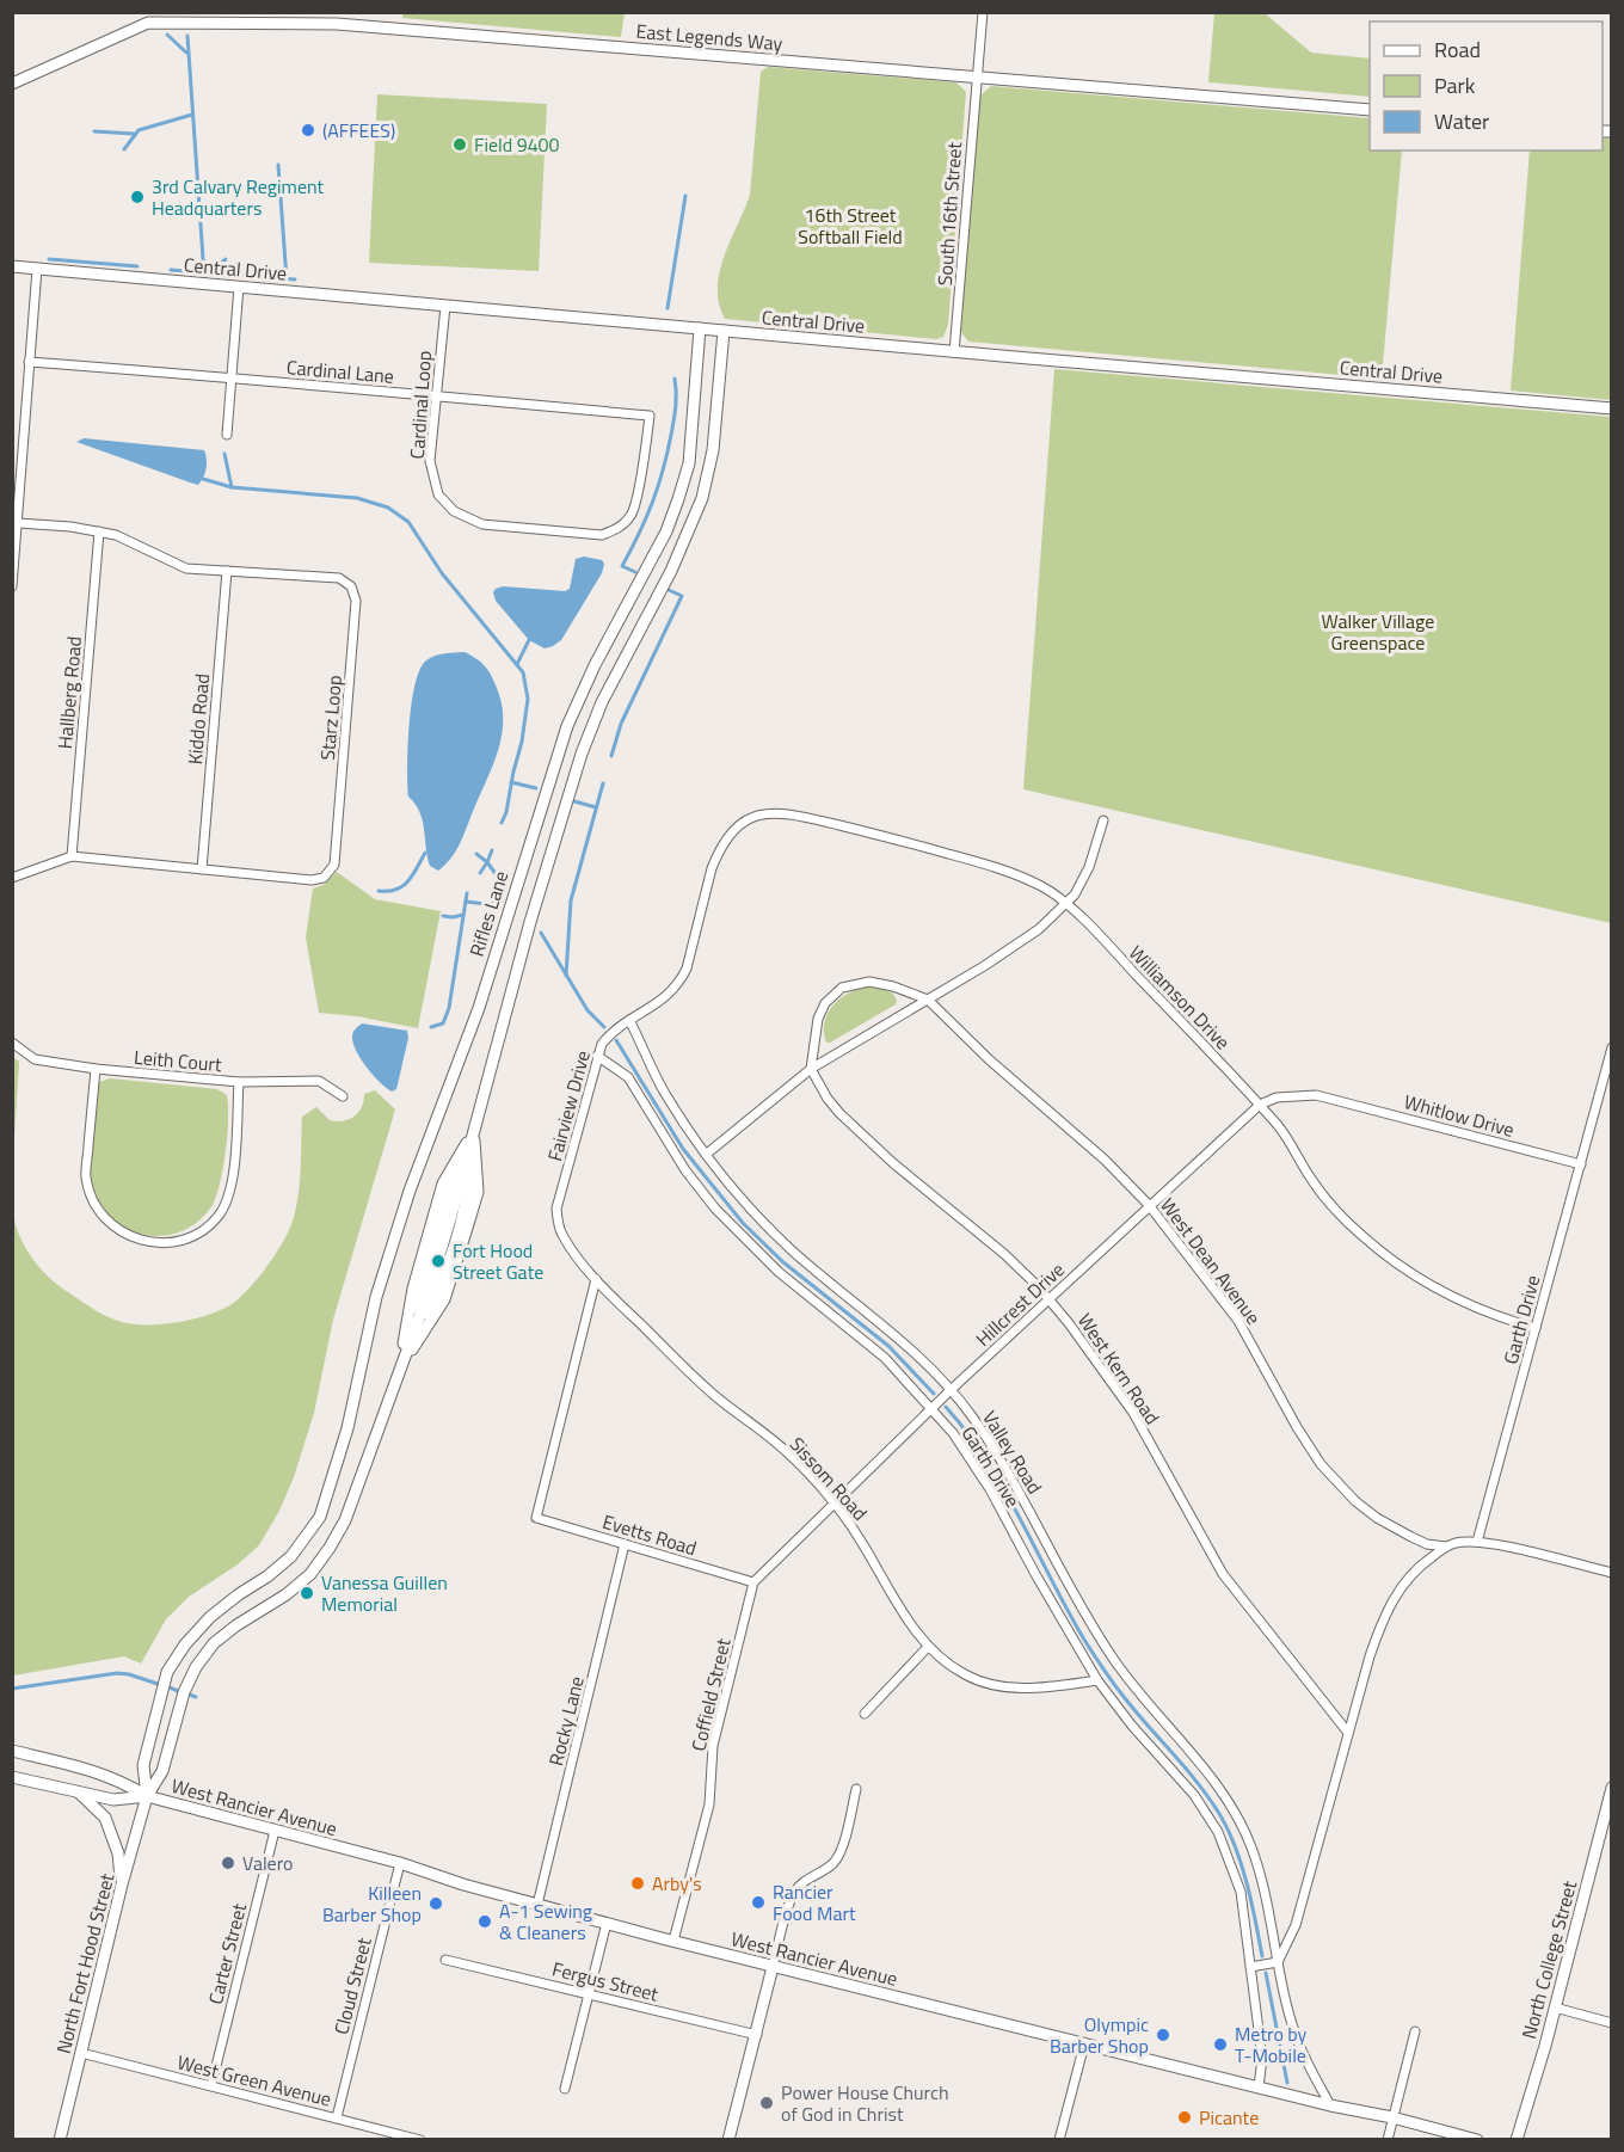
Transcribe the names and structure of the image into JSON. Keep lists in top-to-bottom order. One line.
{"streets":{"street":["East Legends Way","South 16th Street","Central Drive","Cardinal Lane","Cardinal Loop","Hallberg Road","Starz Loop","Kiddo Road","Rifles Lane","Williamson Drive","Leith Court","Fairview Drive","Whitlow Drive","West Dean Avenue","Hillcrest Drive","Garth Drive","West Kern Road","Valley Road","Sissom Road","Evetts Road","Coffield Street","Rocky Lane","West Rancier Avenue","Carter Street","North College Street","North Fort Hood Street","Fergus Street","Cloud Street","West Green Avenue"]},"crossings":[["East Legends Way","South 16th Street"],["South 16th Street","Central Drive"],["Central Drive","Cardinal Loop"],["Central Drive","Rifles Lane"],["Cardinal Lane","Cardinal Loop"],["Hallberg Road","Starz Loop"],["Starz Loop","Kiddo Road"],["Rifles Lane","North Fort Hood Street"],["Williamson Drive","Fairview Drive"],["Williamson Drive","Hillcrest Drive"],["Williamson Drive","Garth Drive"],["Fairview Drive","Garth Drive"],["Fairview Drive","Valley Road"],["Fairview Drive","Sissom Road"],["Whitlow Drive","Hillcrest Drive"],["Whitlow Drive","Garth Drive"],["West Dean Avenue","Hillcrest Drive"],["Hillcrest Drive","Garth Drive"],["Hillcrest Drive","West Kern Road"],["Hillcrest Drive","Valley Road"],["Hillcrest Drive","Sissom Road"],["Hillcrest Drive","Evetts Road"],["Hillcrest Drive","Coffield Street"],["Garth Drive","Sissom Road"],["Garth Drive","West Rancier Avenue"],["Sissom Road","Evetts Road"],["Evetts Road","Coffield Street"],["Evetts Road","Rocky Lane"],["Coffield Street","West Rancier Avenue"],["Rocky Lane","West Rancier Avenue"],["West Rancier Avenue","Carter Street"],["West Rancier Avenue","North Fort Hood Street"],["West Rancier Avenue","Cloud Street"],["Carter Street","West Green Avenue"],["North Fort Hood Street","West Green Avenue"],["Cloud Street","West Green Avenue"]],"parks":["16th Street Softball Field","Walker Village Greenspace"],"places":["(AFFEES)","Field 9400","3rd Calvary Regiment Headquarters","Fort Hood Street Gate","Vanessa Guillen Memorial","Valero","Arby's","Rancier Food Mart","Killeen Barber Shop","A-1 Sewing & Cleaners","Olympic Barber Shop","Metro by T-Mobile","Power House Church of God in Christ","Picante"],"legend":["Road","Park","Water"]}
